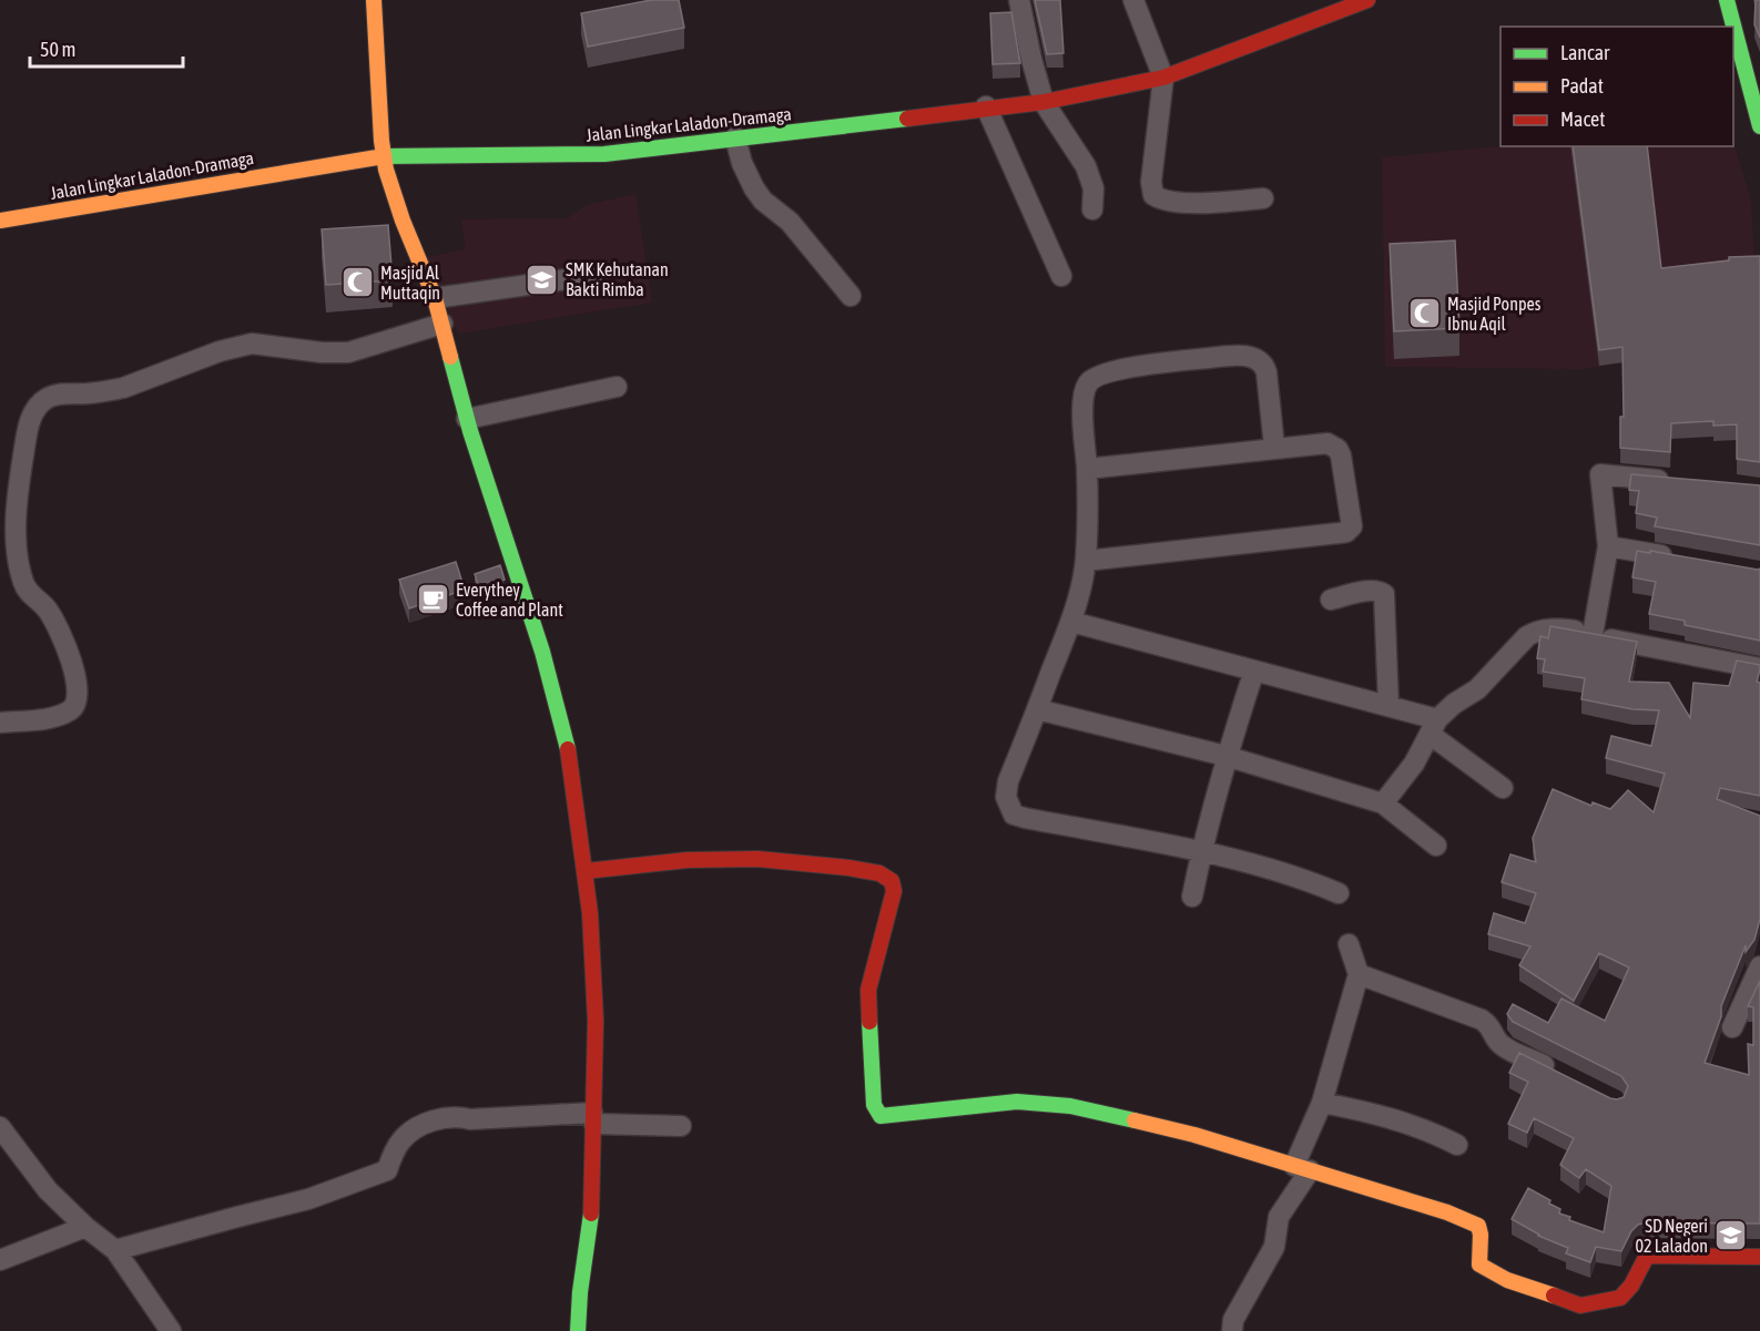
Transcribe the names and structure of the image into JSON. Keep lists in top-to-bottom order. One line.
{"streets":{"street":["Jalan Lingkar Laladon-Dramaga"]},"places":{"school or university":["SMK Kehutanan Bakti Rimba","SD Negeri 02 Laladon"],"mosque":["Masjid Al Muttaqin","Masjid Ponpes Ibnu Aqil"],"cafe":["Everythey Coffee and Plant"]},"legend":["Lancar","Padat","Macet"],"scale_bar":"50 m"}
